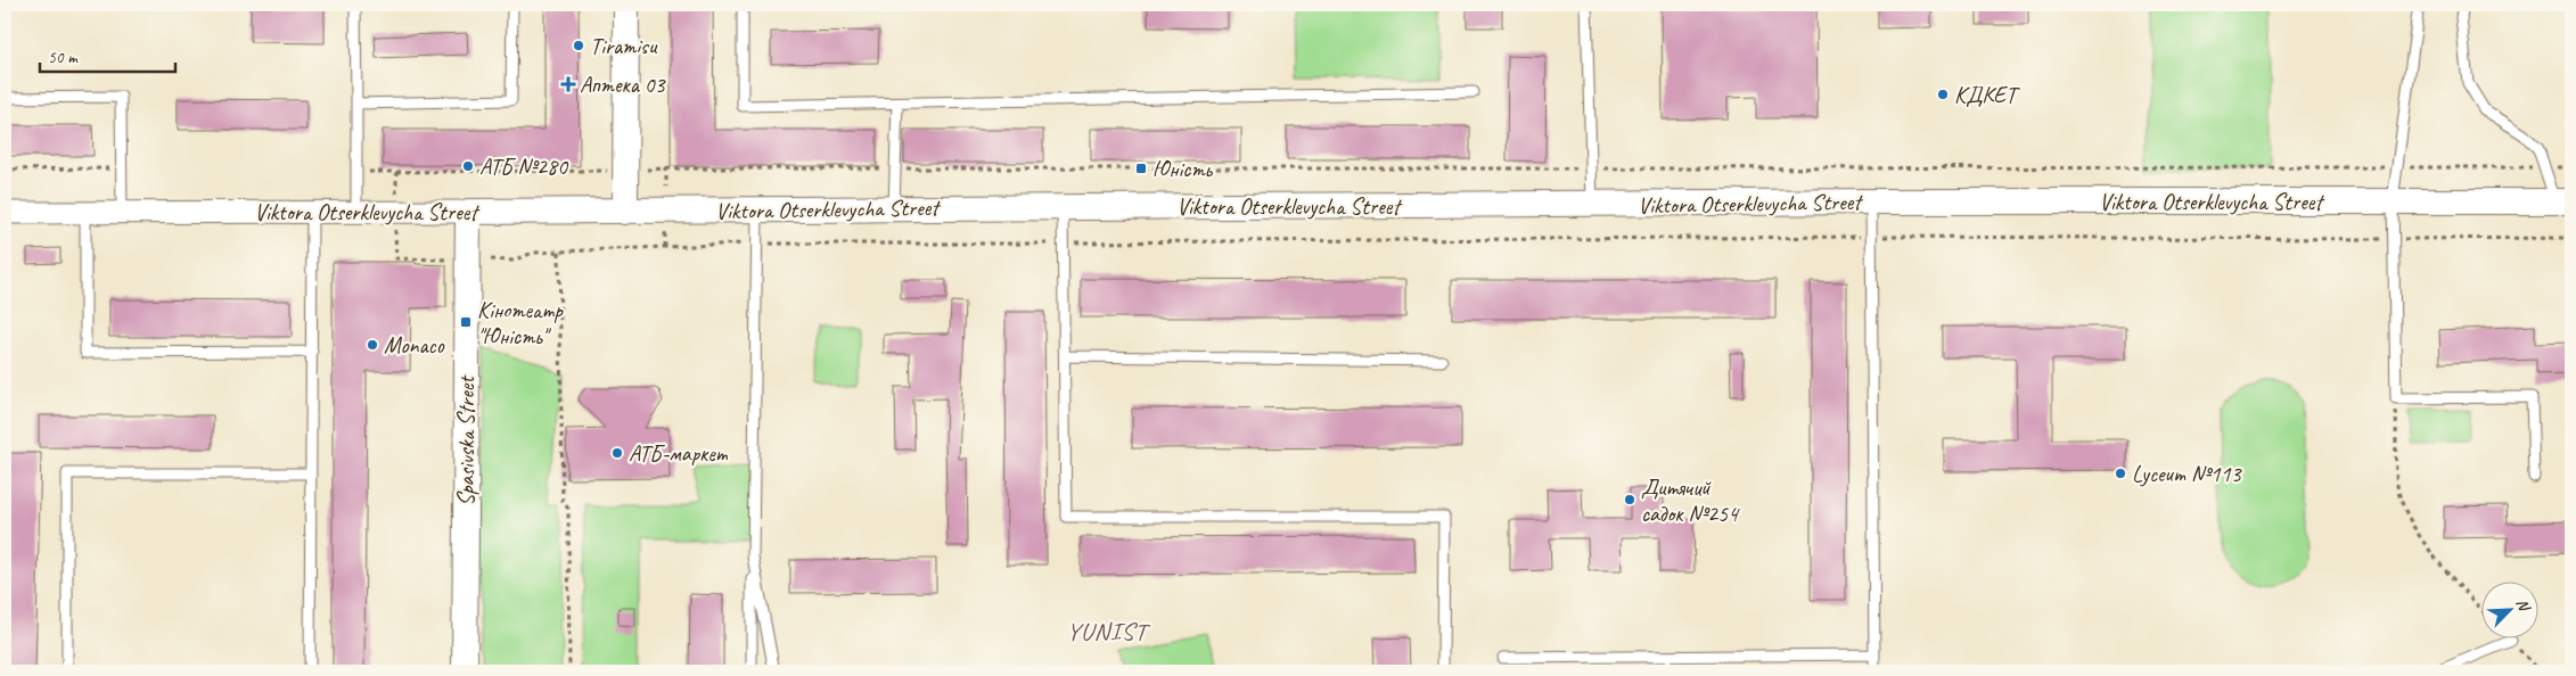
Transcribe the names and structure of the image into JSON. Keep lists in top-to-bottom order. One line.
{"streets":{"street":["Viktora Otserklevycha Street","Spasivska Street"]},"crossings":[["Viktora Otserklevycha Street","Spasivska Street"]],"districts":["YUNIST"],"places":{"other":["Tiramisu","КДКЕТ","АТБ №280","Monaco","АТБ-маркет","Lyceum №113","Дитячий садок №254"],"health":["Аптека 03"],"transit":["Юність","Кінотеатр \"Юність\""]},"scale_bar":"50 m","north":"top right"}
